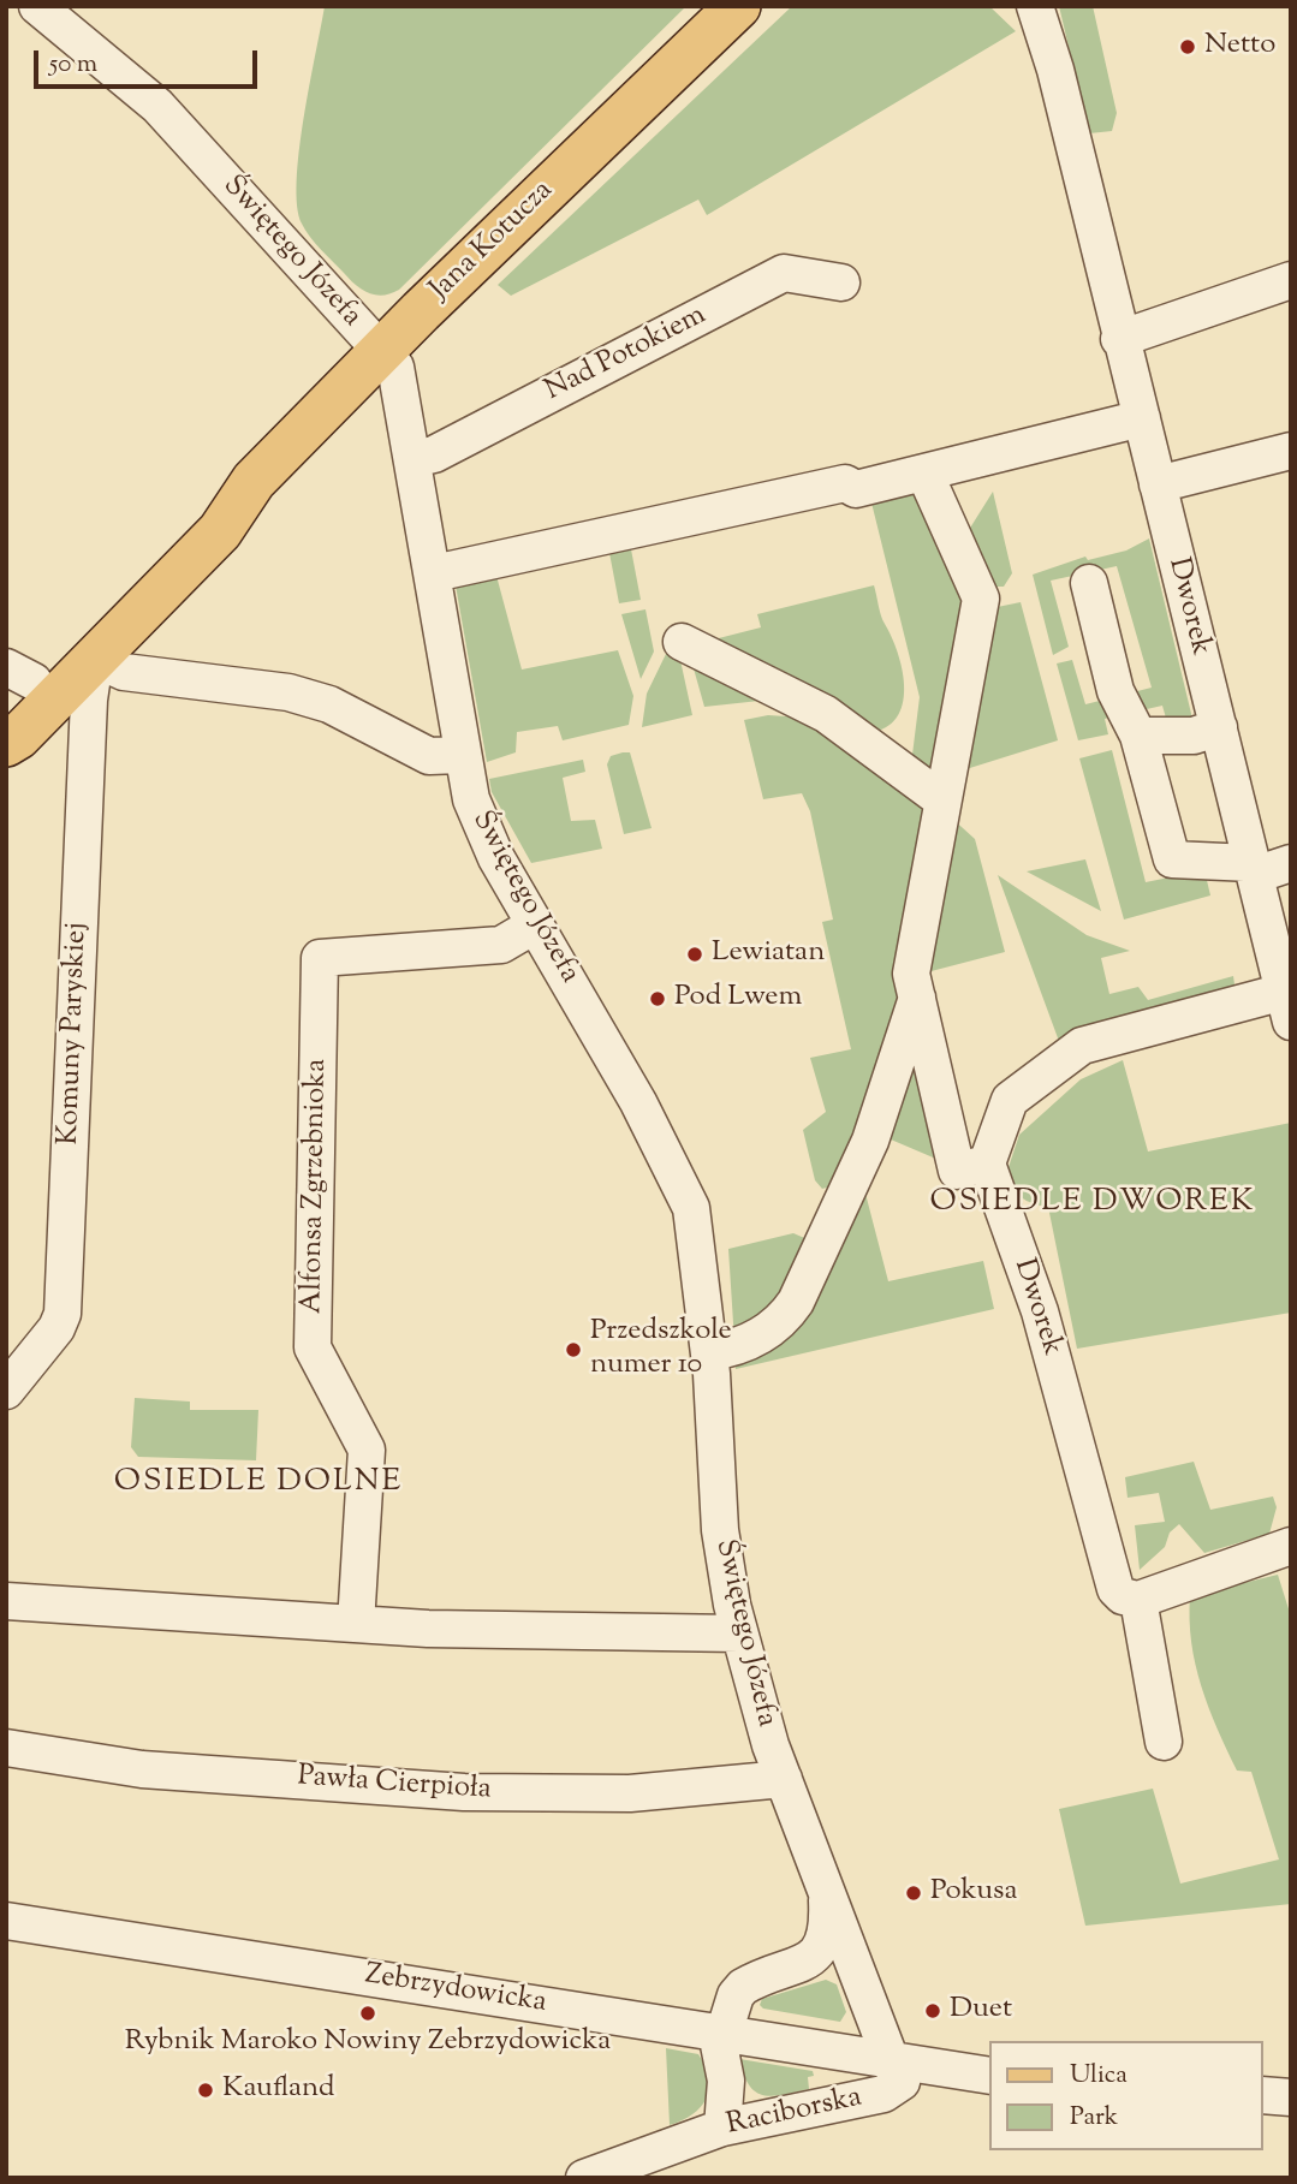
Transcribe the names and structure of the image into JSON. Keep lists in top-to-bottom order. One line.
{"streets":{"main road":["Jana Kotucza"],"street":["Świętego Józefa","Nad Potokiem","Dworek","Komuny Paryskiej","Alfonsa Zgrzebnioka","Pawła Cierpioła","Zebrzydowicka","Raciborska"]},"crossings":[["Jana Kotucza","Świętego Józefa"],["Jana Kotucza","Komuny Paryskiej"],["Świętego Józefa","Nad Potokiem"],["Świętego Józefa","Alfonsa Zgrzebnioka"],["Świętego Józefa","Pawła Cierpioła"],["Świętego Józefa","Zebrzydowicka"],["Świętego Józefa","Raciborska"],["Zebrzydowicka","Raciborska"]],"districts":["OSIEDLE DWOREK","OSIEDLE DOLNE"],"places":["Netto","Lewiatan","Pod Lwem","Przedszkole numer 10","Pokusa","Duet","Rybnik Maroko Nowiny Zebrzydowicka","Kaufland"],"legend":["Ulica","Park"],"scale_bar":"50 m"}
